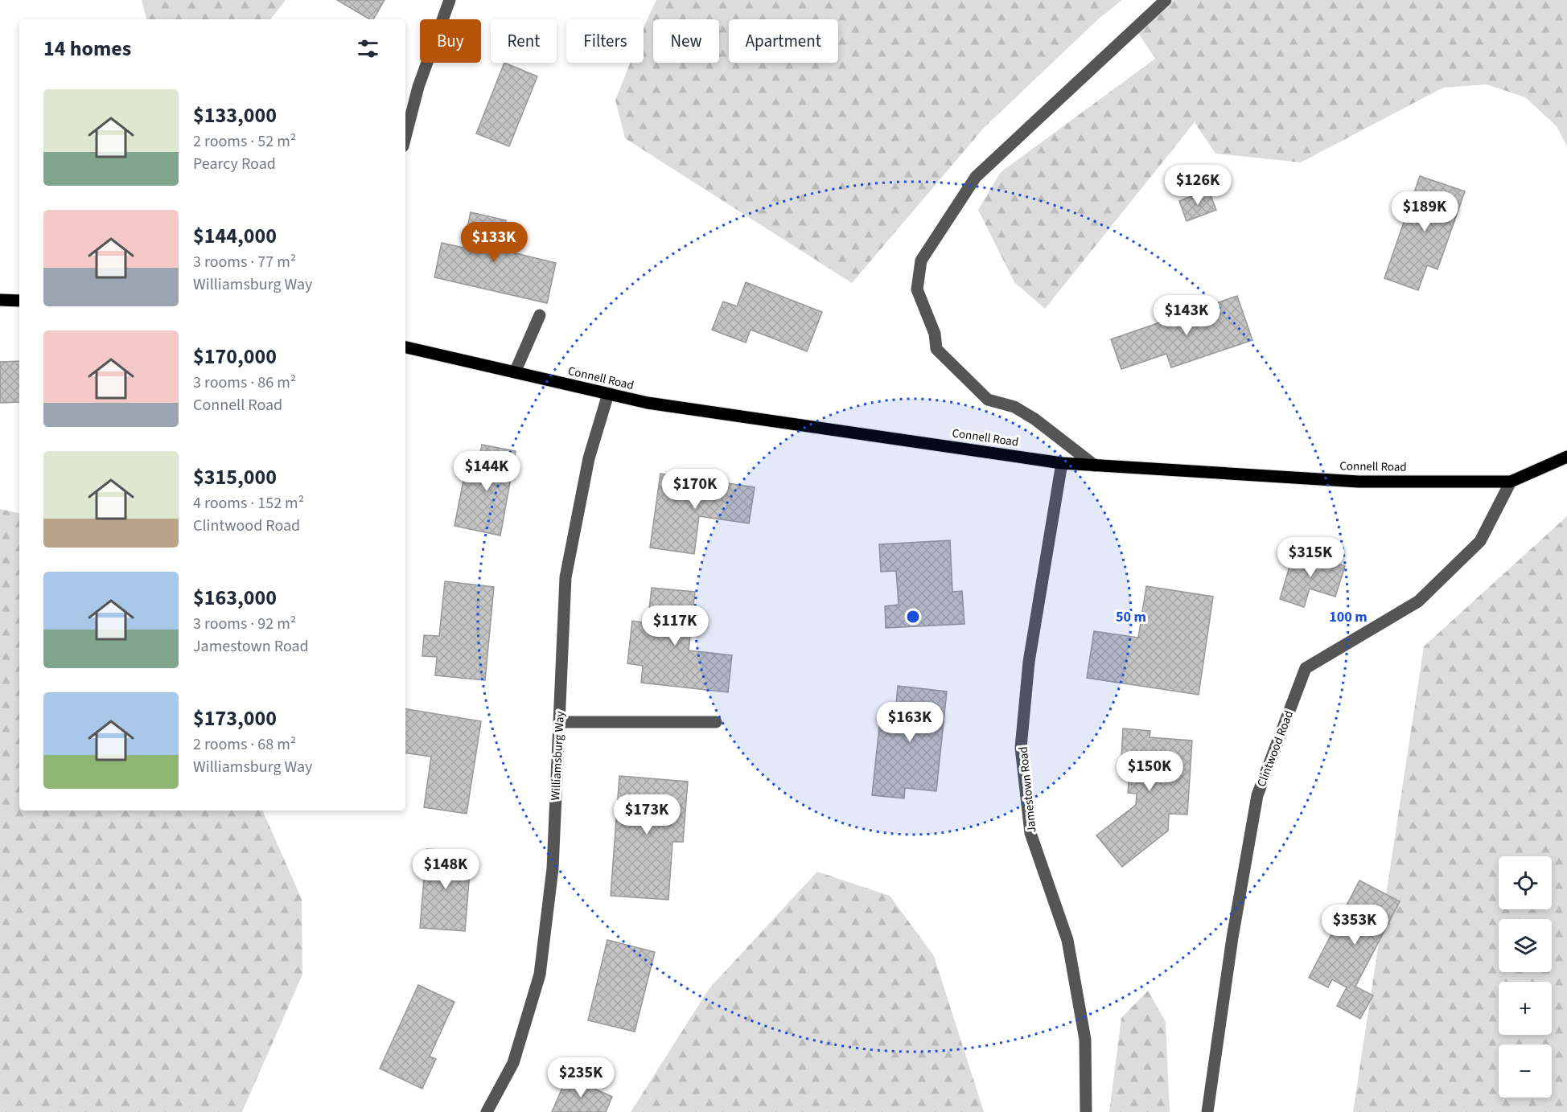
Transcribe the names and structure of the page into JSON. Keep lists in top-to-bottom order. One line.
{"streets":{"main road":["Connell Road"],"street":["Clintwood Road","Williamsburg Way","Jamestown Road"]},"crossings":[["Connell Road","Clintwood Road"],["Connell Road","Williamsburg Way"],["Connell Road","Jamestown Road"]],"page":{"chip":["Buy","Rent","Filters","New","Apartment"],"heading":"14 homes","list":[{"name":"$133,000","note":"2 rooms · 52 m² · Pearcy Road"},{"name":"$144,000","note":"3 rooms · 77 m² · Williamsburg Way"},{"name":"$170,000","note":"3 rooms · 86 m² · Connell Road"},{"name":"$315,000","note":"4 rooms · 152 m² · Clintwood Road"},{"name":"$163,000","note":"3 rooms · 92 m² · Jamestown Road"},{"name":"$173,000","note":"2 rooms · 68 m² · Williamsburg Way"}],"price":["$126K","$189K","$133K","$143K","$144K","$170K","$315K","$117K","$163K","$150K","$173K","$148K","$353K","$235K"],"map_buttons":["+","−"]},"rings":["50 m","100 m"]}
